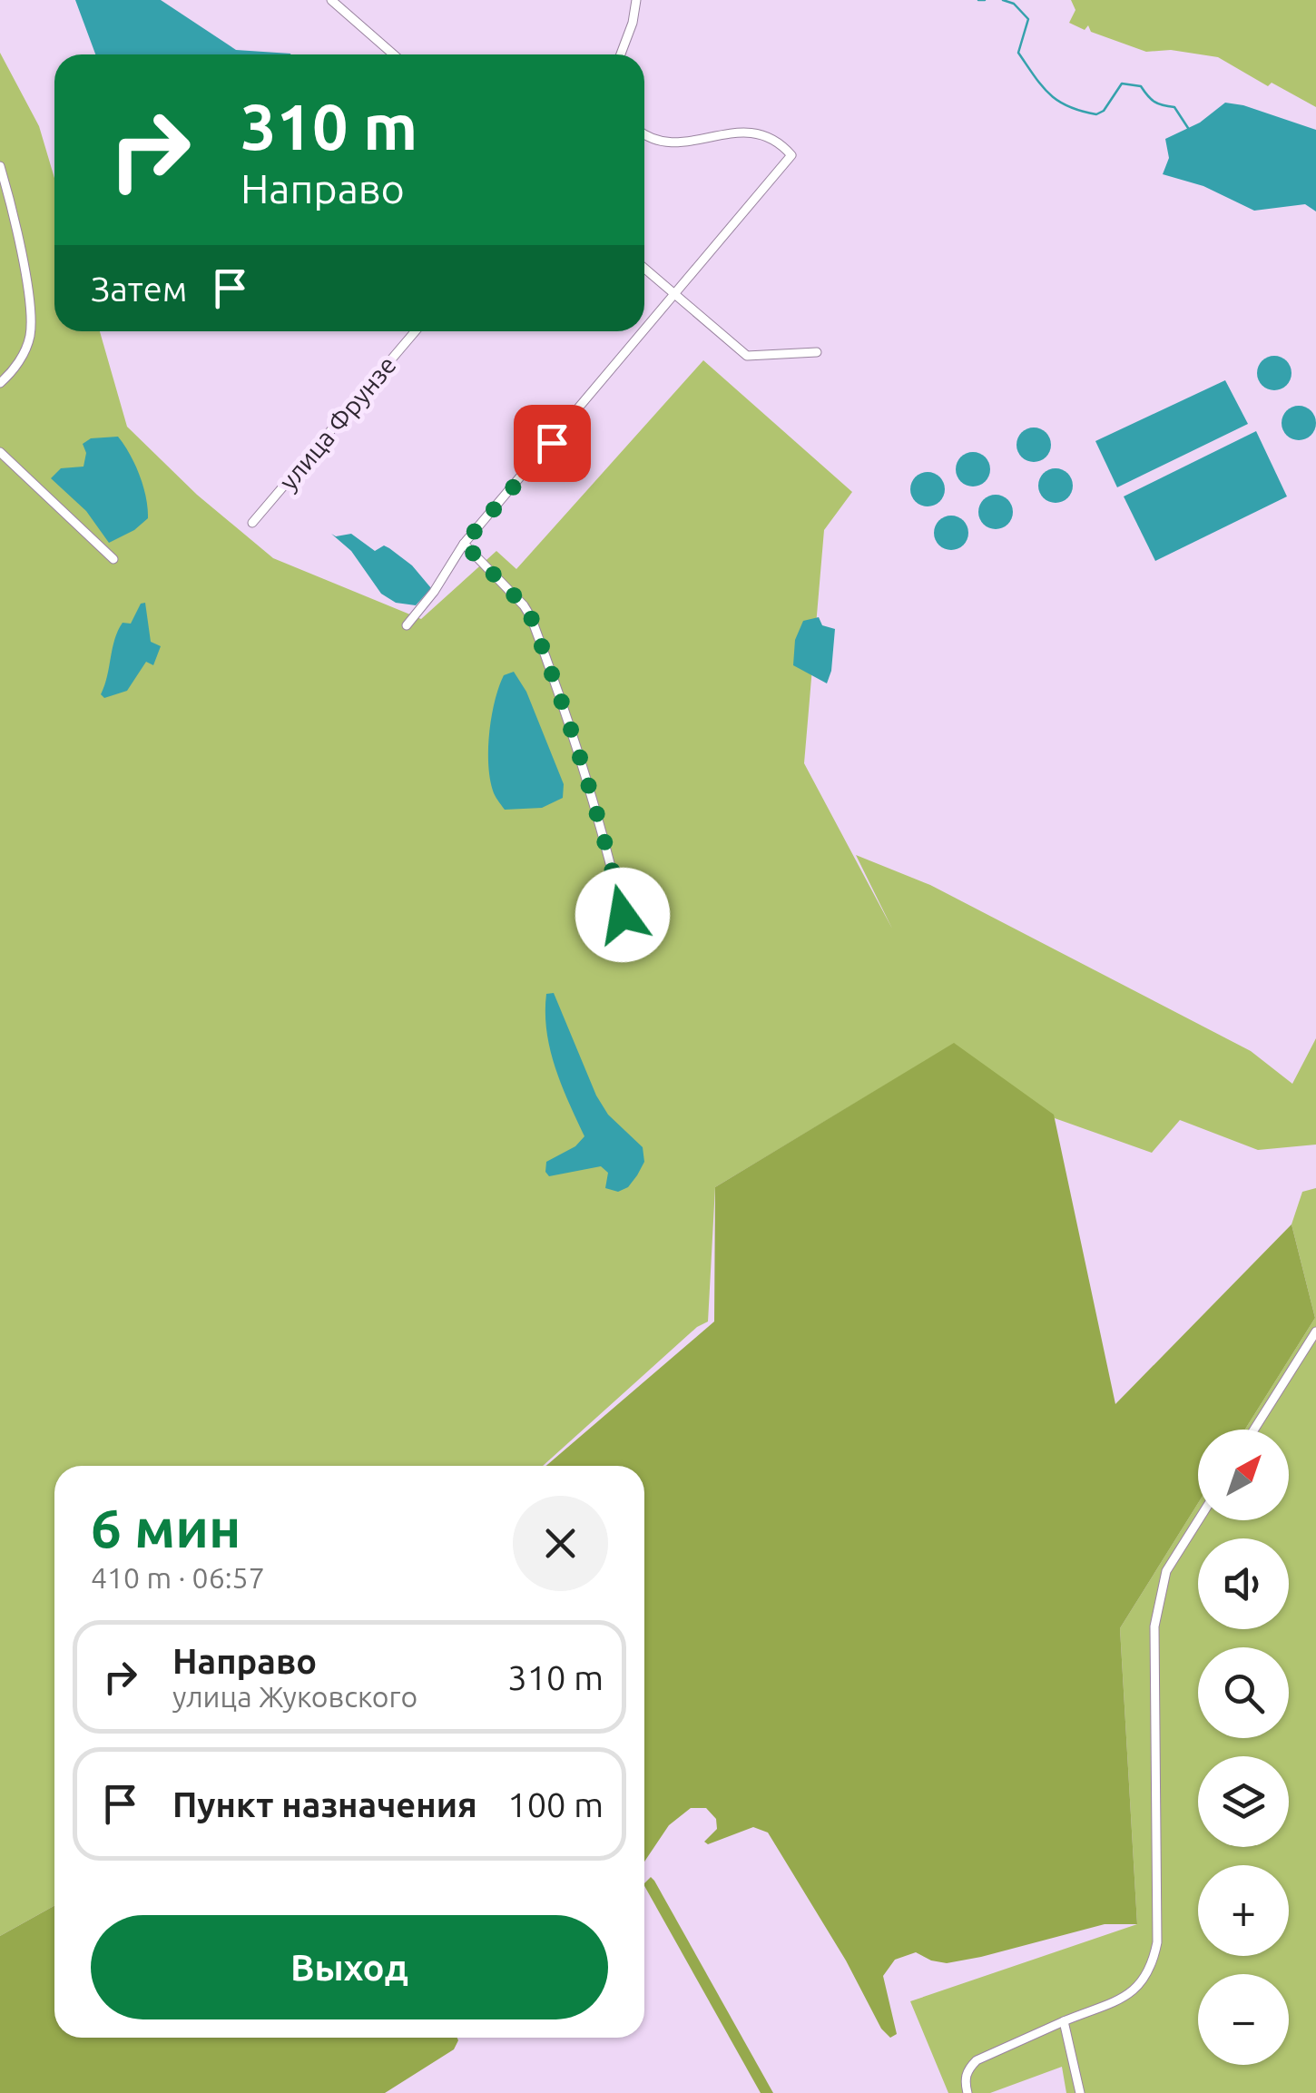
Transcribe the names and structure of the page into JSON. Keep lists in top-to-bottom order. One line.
{"streets":{"street":["улица Фрунзе"]},"north":"top right","page":{"turn":["310 m","Направо"],"then":"Затем","map_buttons":["+","−"],"heading":["6 мин","410 m · 06:57"],"list":[{"name":"Направо","note":"улица Жуковского","value":"310 m"},{"name":"Пункт назначения","value":"100 m"}],"buttons":"Выход"}}
